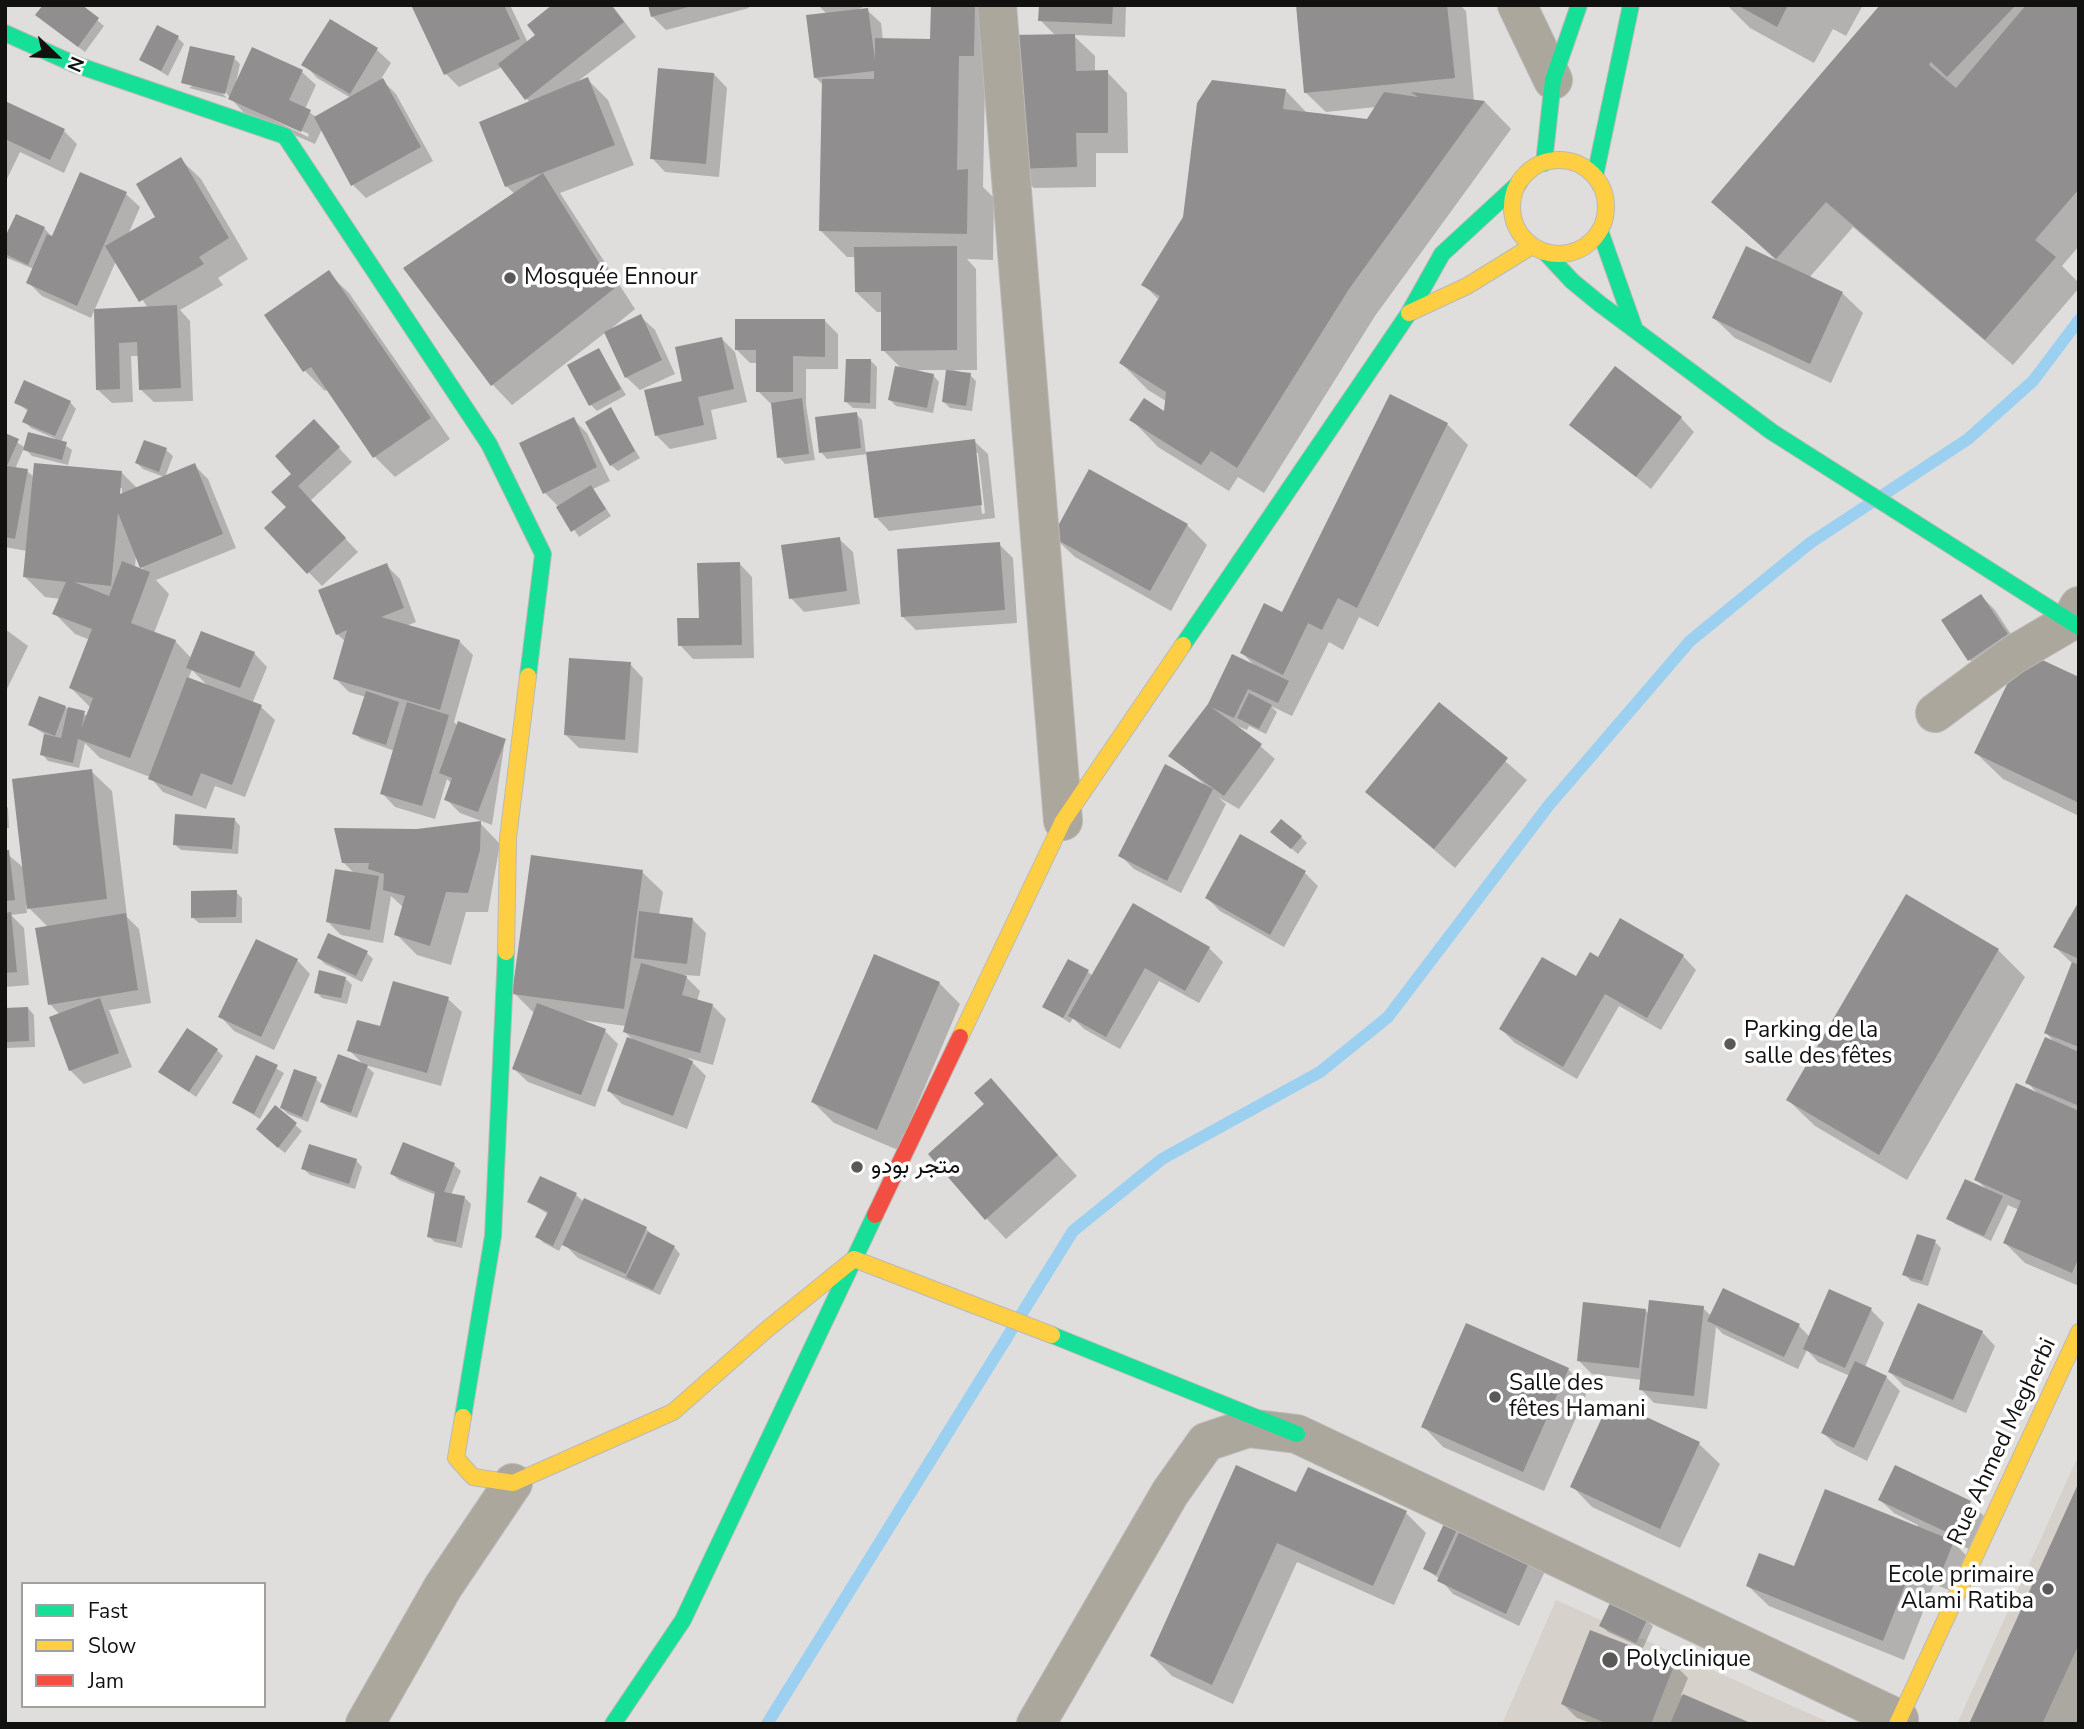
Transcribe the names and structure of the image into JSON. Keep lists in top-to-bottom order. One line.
{"streets":{"street":["Rue Ahmed Megherbi"]},"places":["Mosquée Ennour","Parking de la salle des fêtes","متجر بودو","Salle des fêtes Hamani","Ecole primaire Alami Ratiba","Polyclinique"],"legend":["Fast","Slow","Jam"],"north":"bottom right"}
